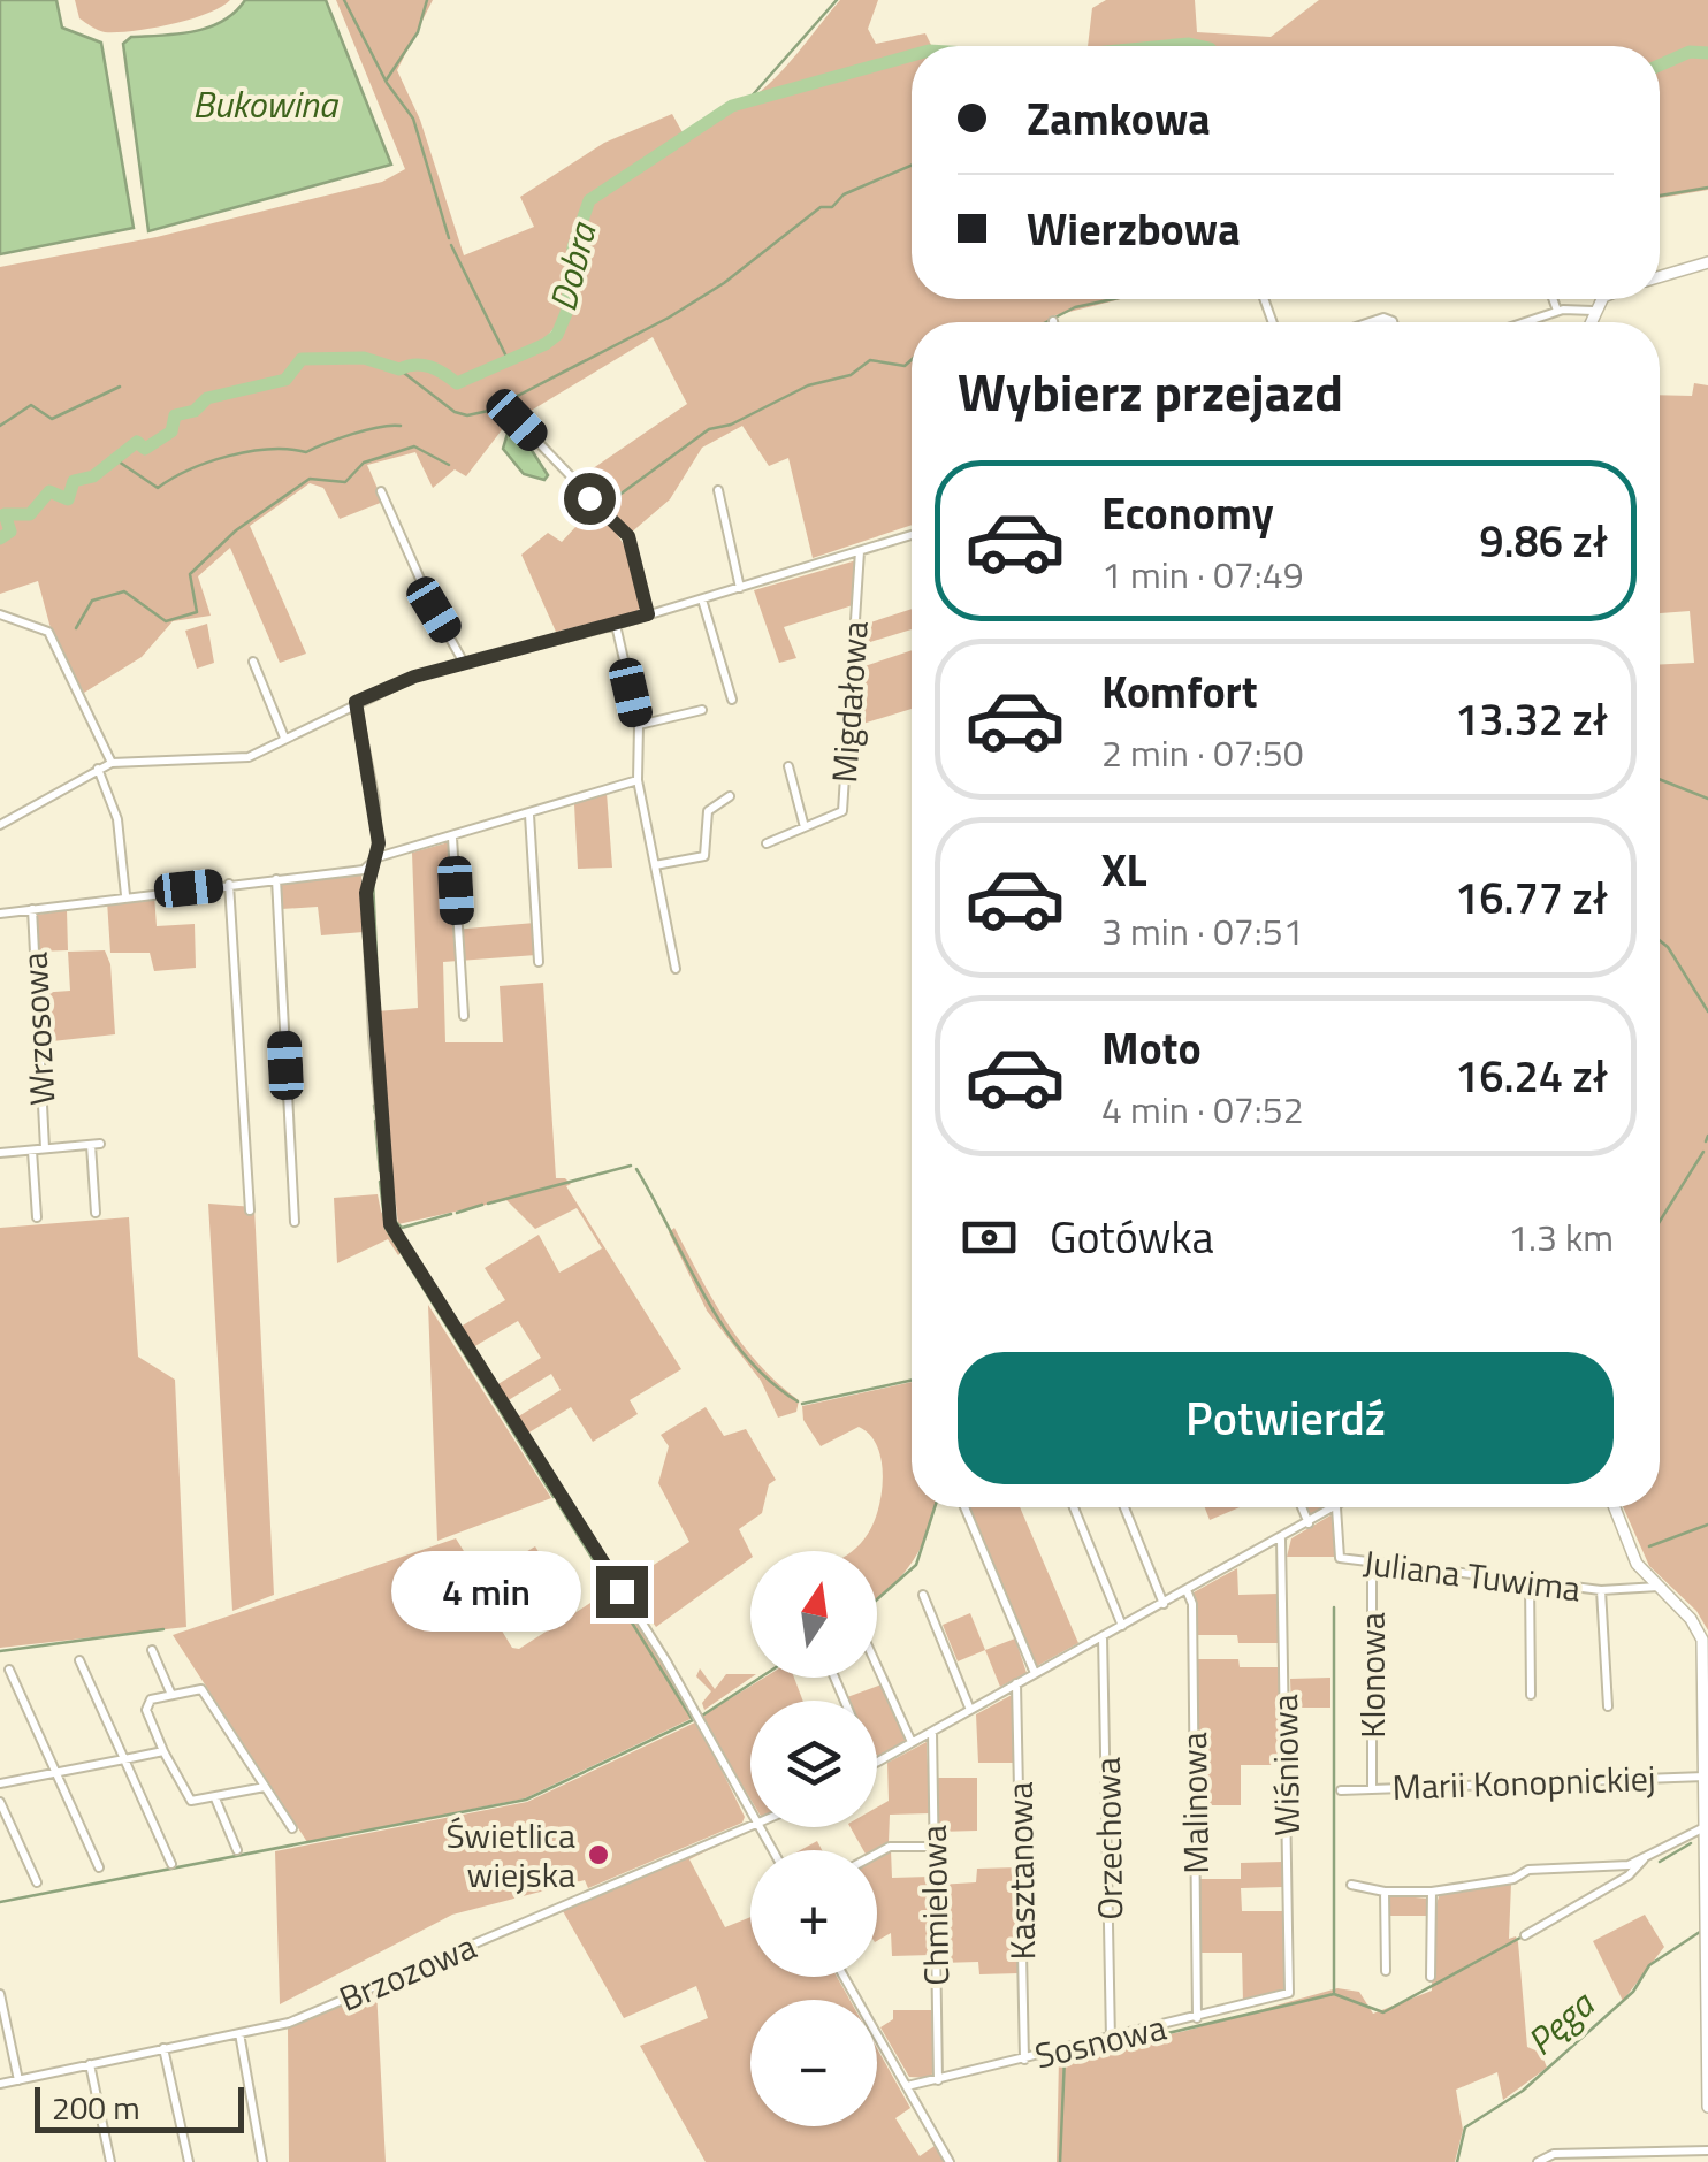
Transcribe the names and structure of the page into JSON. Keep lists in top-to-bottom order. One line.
{"streets":{"street":["Migdałowa","Wrzosowa","Juliana Tuwima","Klonowa","Wiśniowa","Marii Konopnickiej","Malinowa","Orzechowa","Kasztanowa","Chmielowa","Brzozowa","Sosnowa"]},"crossings":[["Juliana Tuwima","Klonowa"],["Klonowa","Marii Konopnickiej"],["Wiśniowa","Sosnowa"],["Malinowa","Sosnowa"],["Orzechowa","Sosnowa"],["Kasztanowa","Sosnowa"],["Chmielowa","Sosnowa"]],"water":["Bukowina","Dobra","Pęga"],"places":["Świetlica wiejska"],"scale_bar":"200 m","north":"top","page":{"banner":["Zamkowa","Wierzbowa"],"heading":"Wybierz przejazd","list":[{"name":"Economy","note":"1 min · 07:49","value":"9.86 zł"},{"name":"Komfort","note":"2 min · 07:50","value":"13.32 zł"},{"name":"XL","note":"3 min · 07:51","value":"16.77 zł"},{"name":"Moto","note":"4 min · 07:52","value":"16.24 zł"}],"pay":["Gotówka","1.3 km"],"buttons":"Potwierdź","map_buttons":["+","−"],"bubble":"4 min","scale":"200 m"}}
